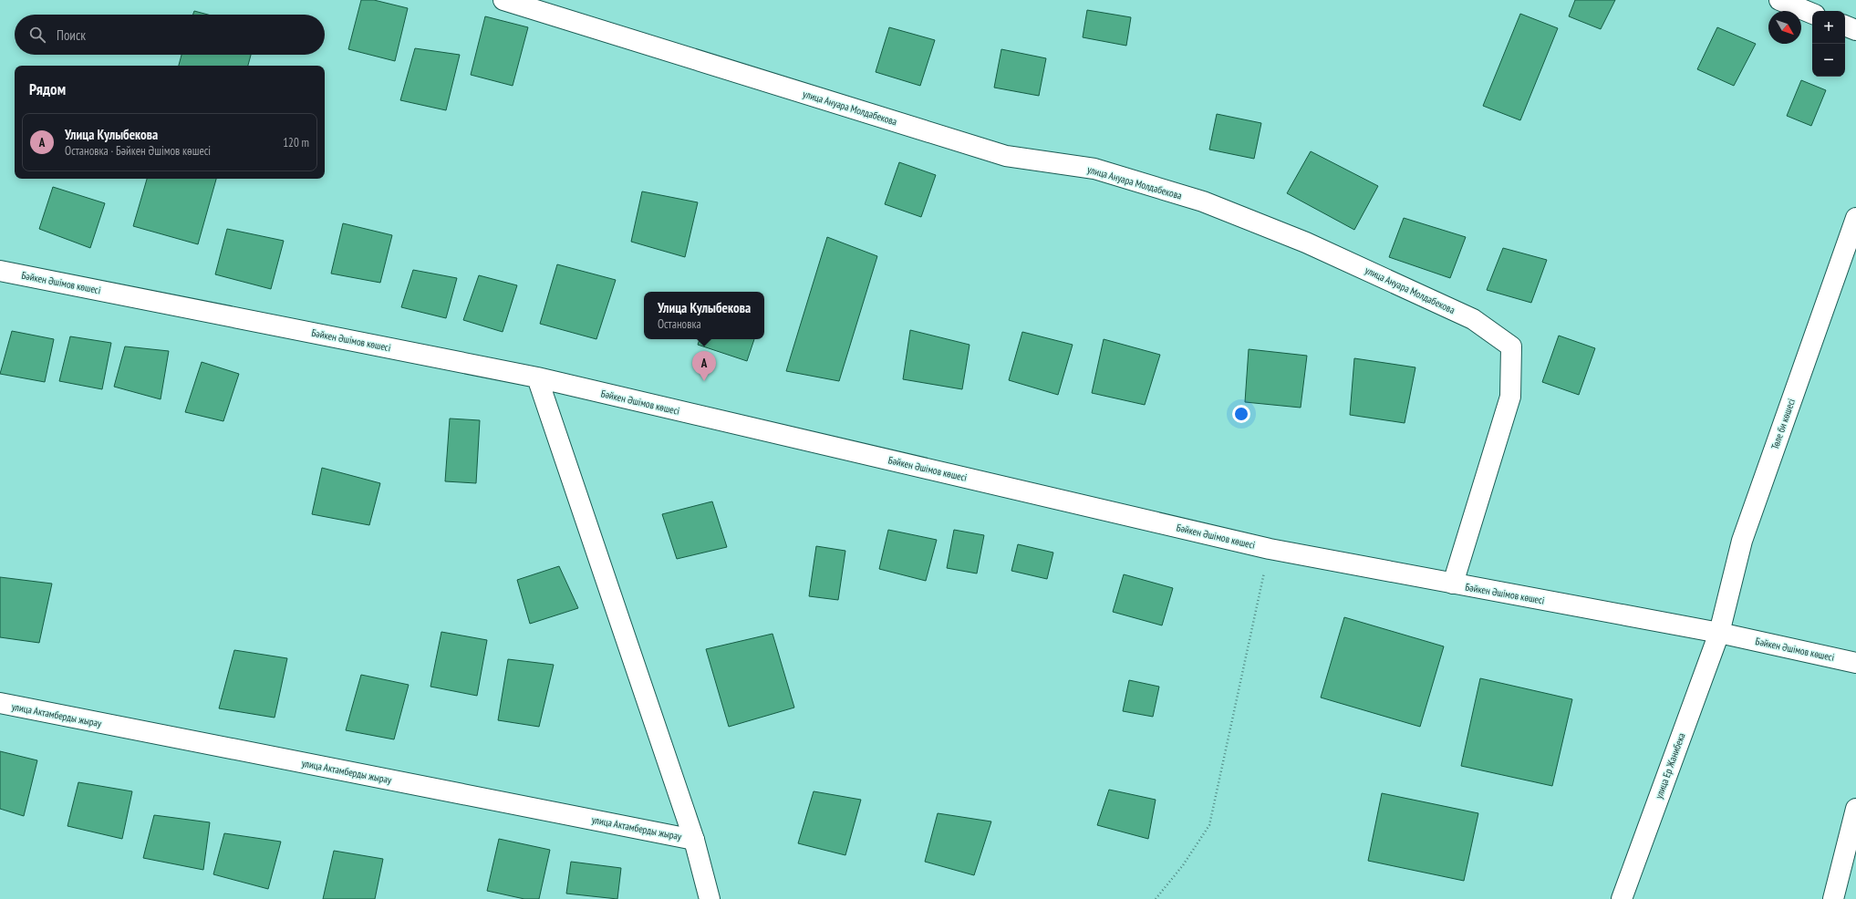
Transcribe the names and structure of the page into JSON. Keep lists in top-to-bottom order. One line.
{"streets":{"street":["улица Ануара Молдабекова","Бәйкен Әшімов көшесі","Төле би көшесі","улица Актамберды жырау","улица Ер Жанибека"]},"crossings":[["улица Ануара Молдабекова","Бәйкен Әшімов көшесі"],["Бәйкен Әшімов көшесі","Төле би көшесі"],["Бәйкен Әшімов көшесі","улица Ер Жанибека"],["Төле би көшесі","улица Ер Жанибека"]],"north":"bottom right","page":{"map_buttons":["+","−"],"search":"Поиск","heading":"Рядом","list":[{"mark":"A","name":"Улица Кулыбекова","note":"Остановка · Бәйкен Әшімов көшесі","value":"120 m"}],"popup":["Улица Кулыбекова","Остановка"],"pins":"A"}}
